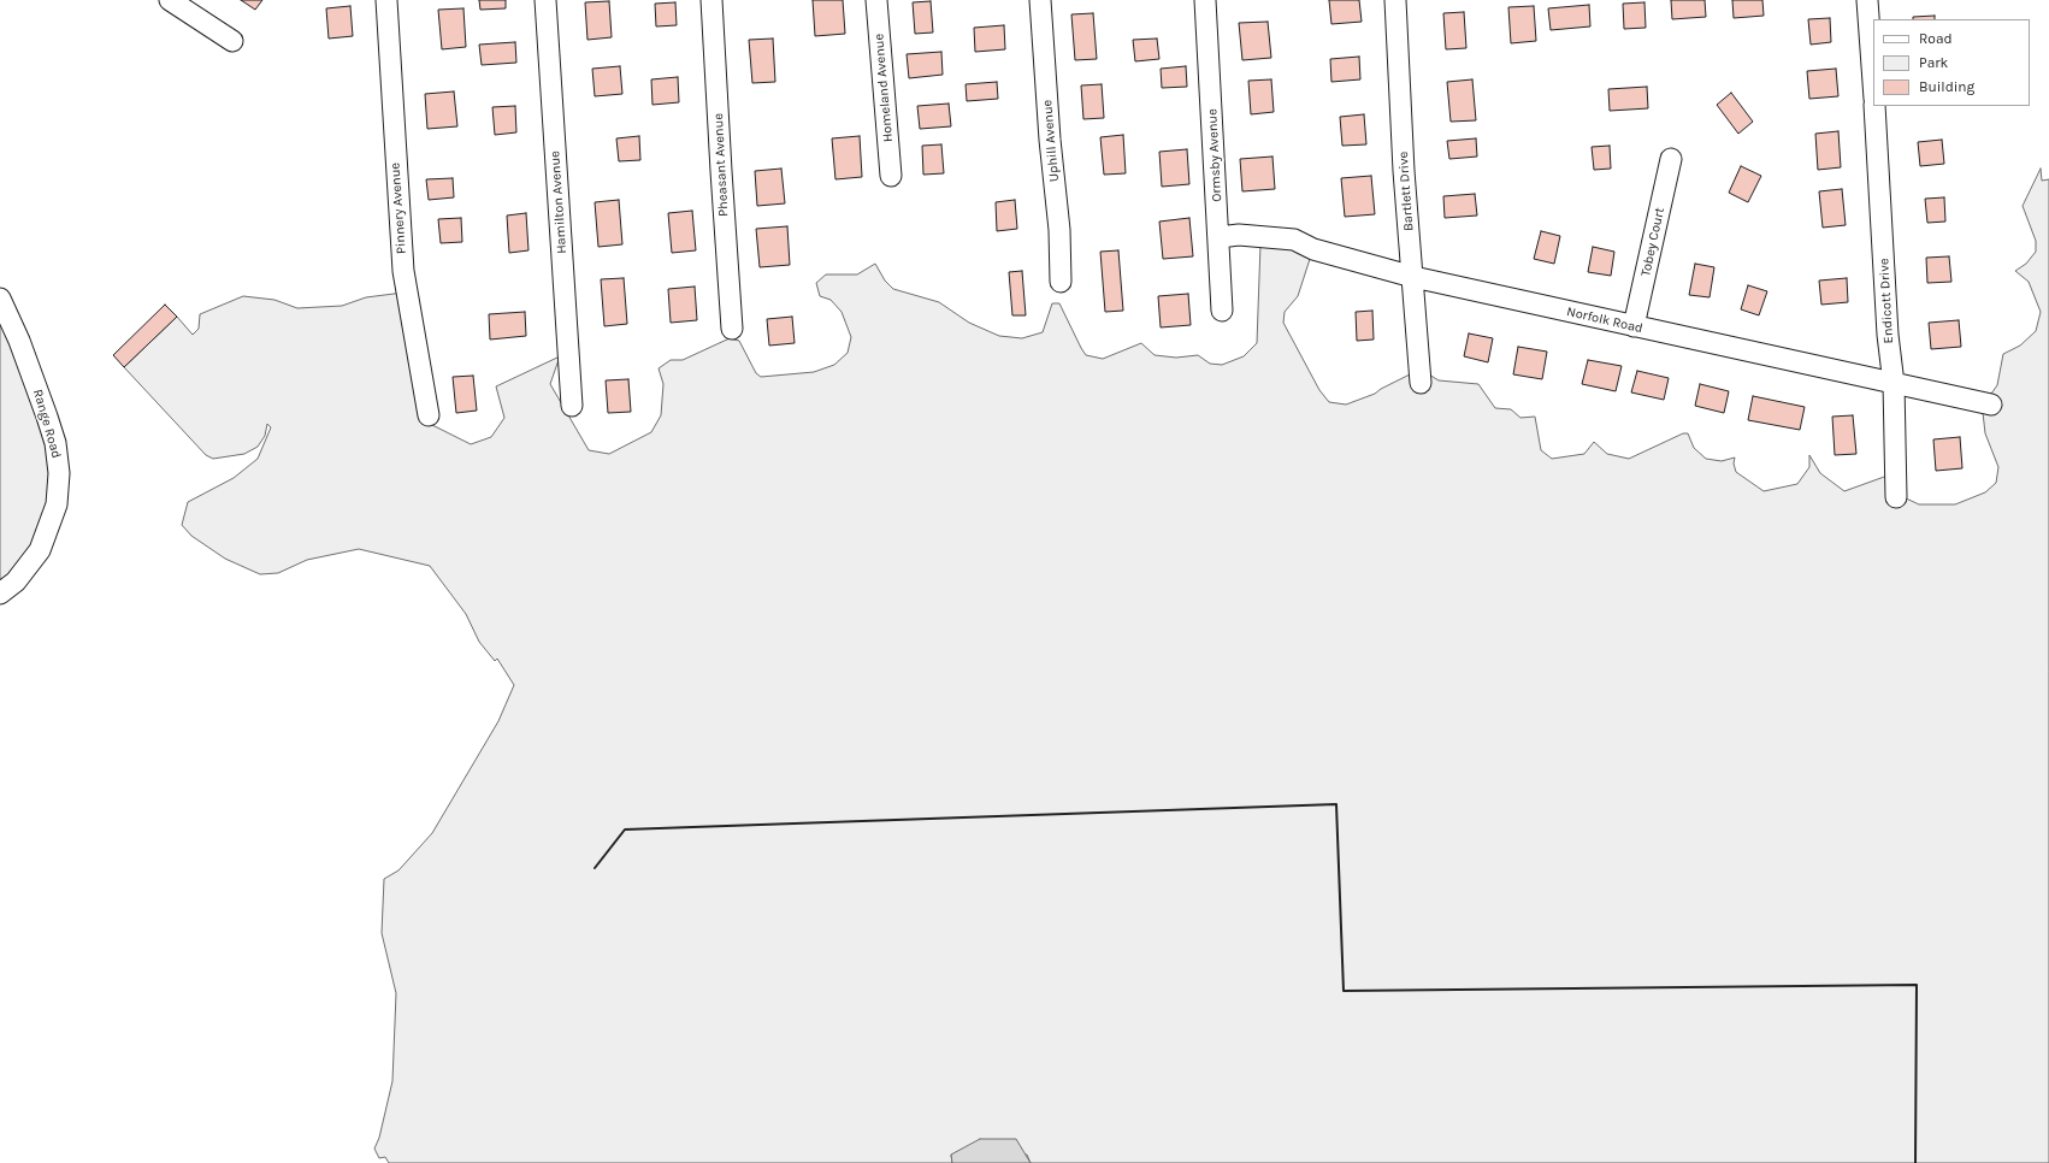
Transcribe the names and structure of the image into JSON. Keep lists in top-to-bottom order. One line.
{"streets":{"street":["Homeland Avenue","Uphill Avenue","Ormsby Avenue","Pheasant Avenue","Bartlett Drive","Hamilton Avenue","Pinnery Avenue","Tobey Court","Endicott Drive","Norfolk Road","Range Road"]},"crossings":[["Ormsby Avenue","Norfolk Road"],["Bartlett Drive","Norfolk Road"],["Tobey Court","Norfolk Road"],["Endicott Drive","Norfolk Road"]],"legend":["Road","Park","Building"]}
